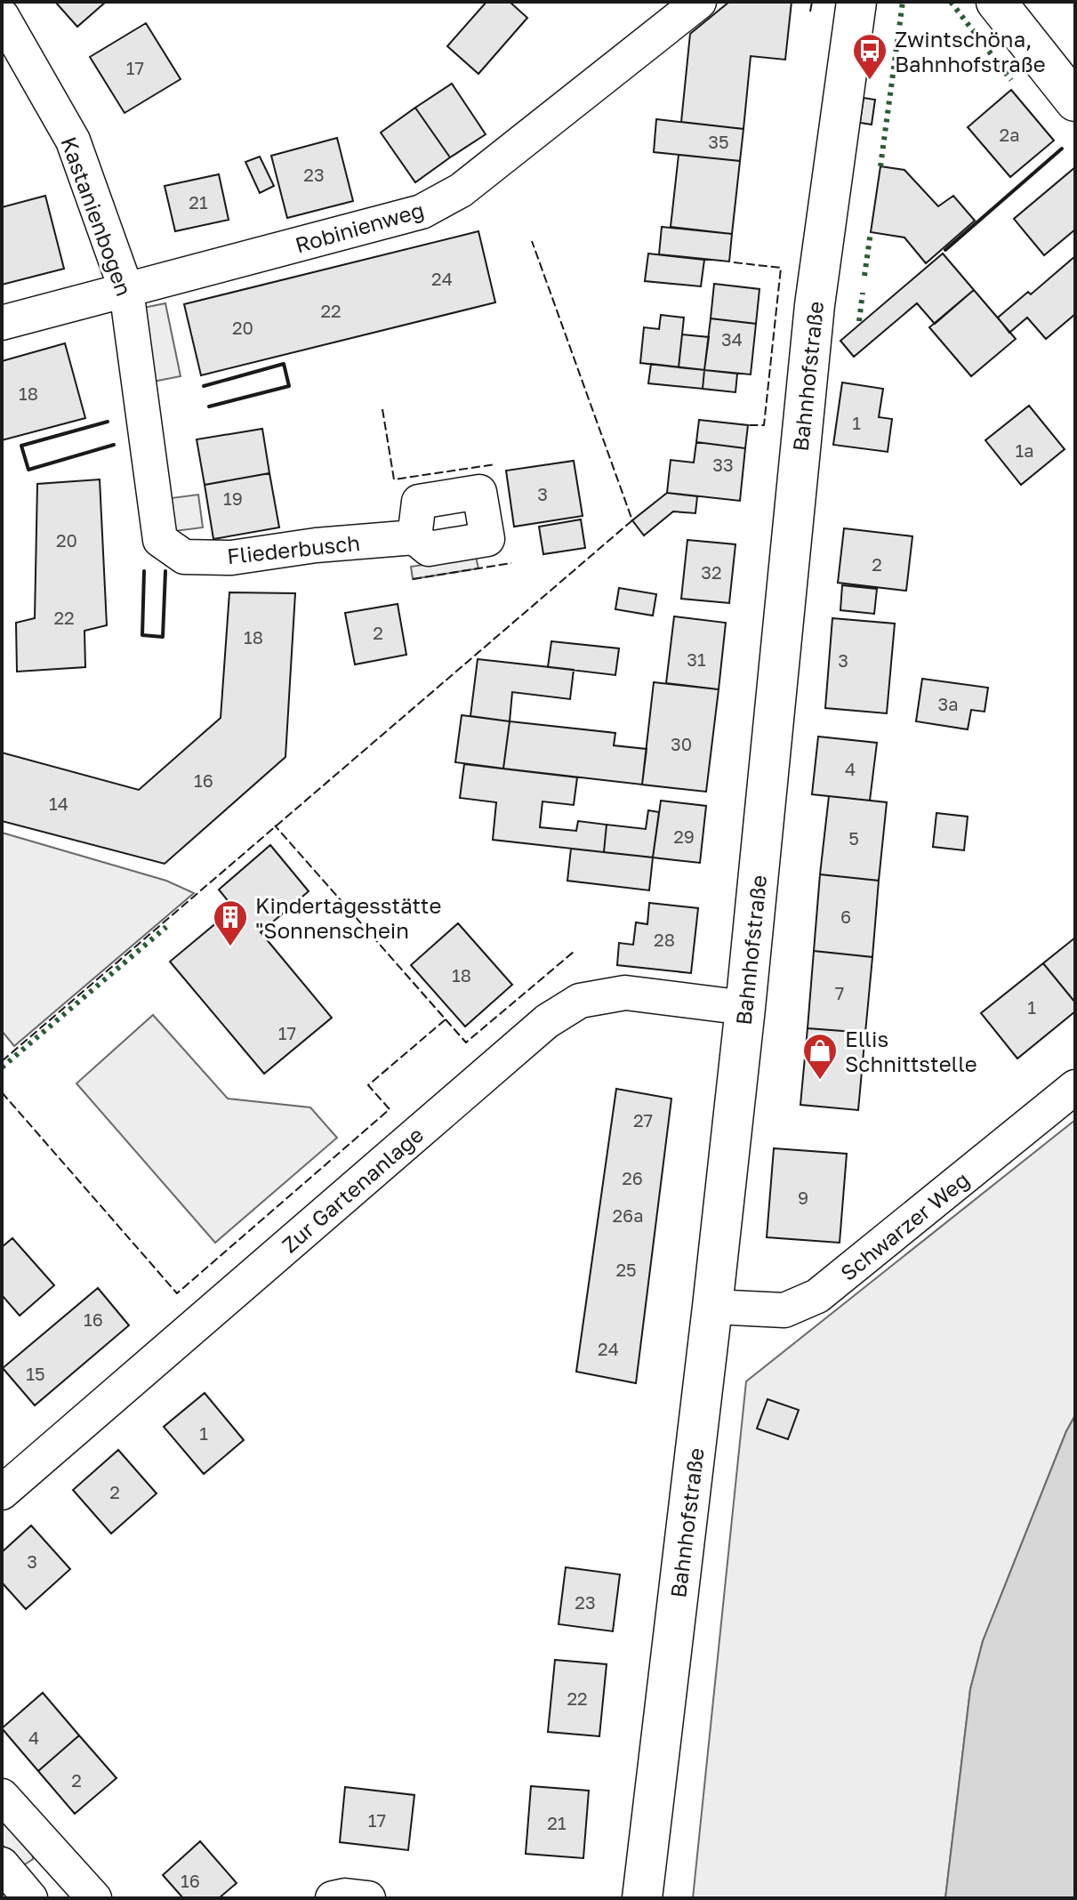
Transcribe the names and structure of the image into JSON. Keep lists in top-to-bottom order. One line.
{"streets":{"street":["Kastanienbogen","Robinienweg","Bahnhofstraße","Fliederbusch","Zur Gartenanlage","Schwarzer Weg"]},"crossings":[["Kastanienbogen","Robinienweg"],["Kastanienbogen","Fliederbusch"],["Bahnhofstraße","Zur Gartenanlage"],["Bahnhofstraße","Schwarzer Weg"]],"places":{"bus stop":["Zwintschöna, Bahnhofstraße"],"building":["Kindertagesstätte \"Sonnenschein"],"shop":["Ellis Schnittstelle"]},"house_numbers":["17","2a","35","23","21","24","22","20","34","18","1","1a","33","3","19","20","2","32","22","2","18","31","3","3a","30","4","16","14","29","5","6","28","18","7","1","17","27","26","9","26a","25","16","24","15","1","2","3","23","22","4","2","17","21","16"]}
